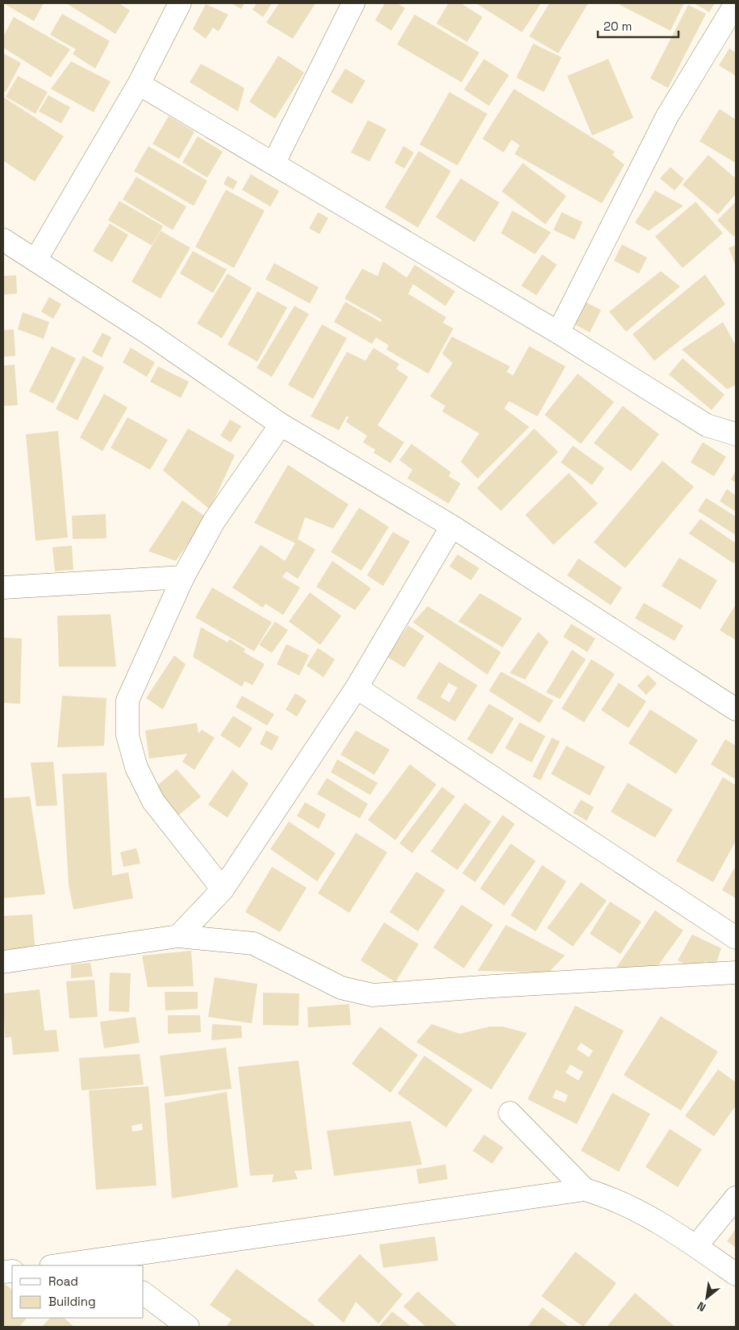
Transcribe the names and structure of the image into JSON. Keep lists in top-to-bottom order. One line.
{"legend":["Road","Building"],"scale_bar":"20 m","north":"bottom left"}
